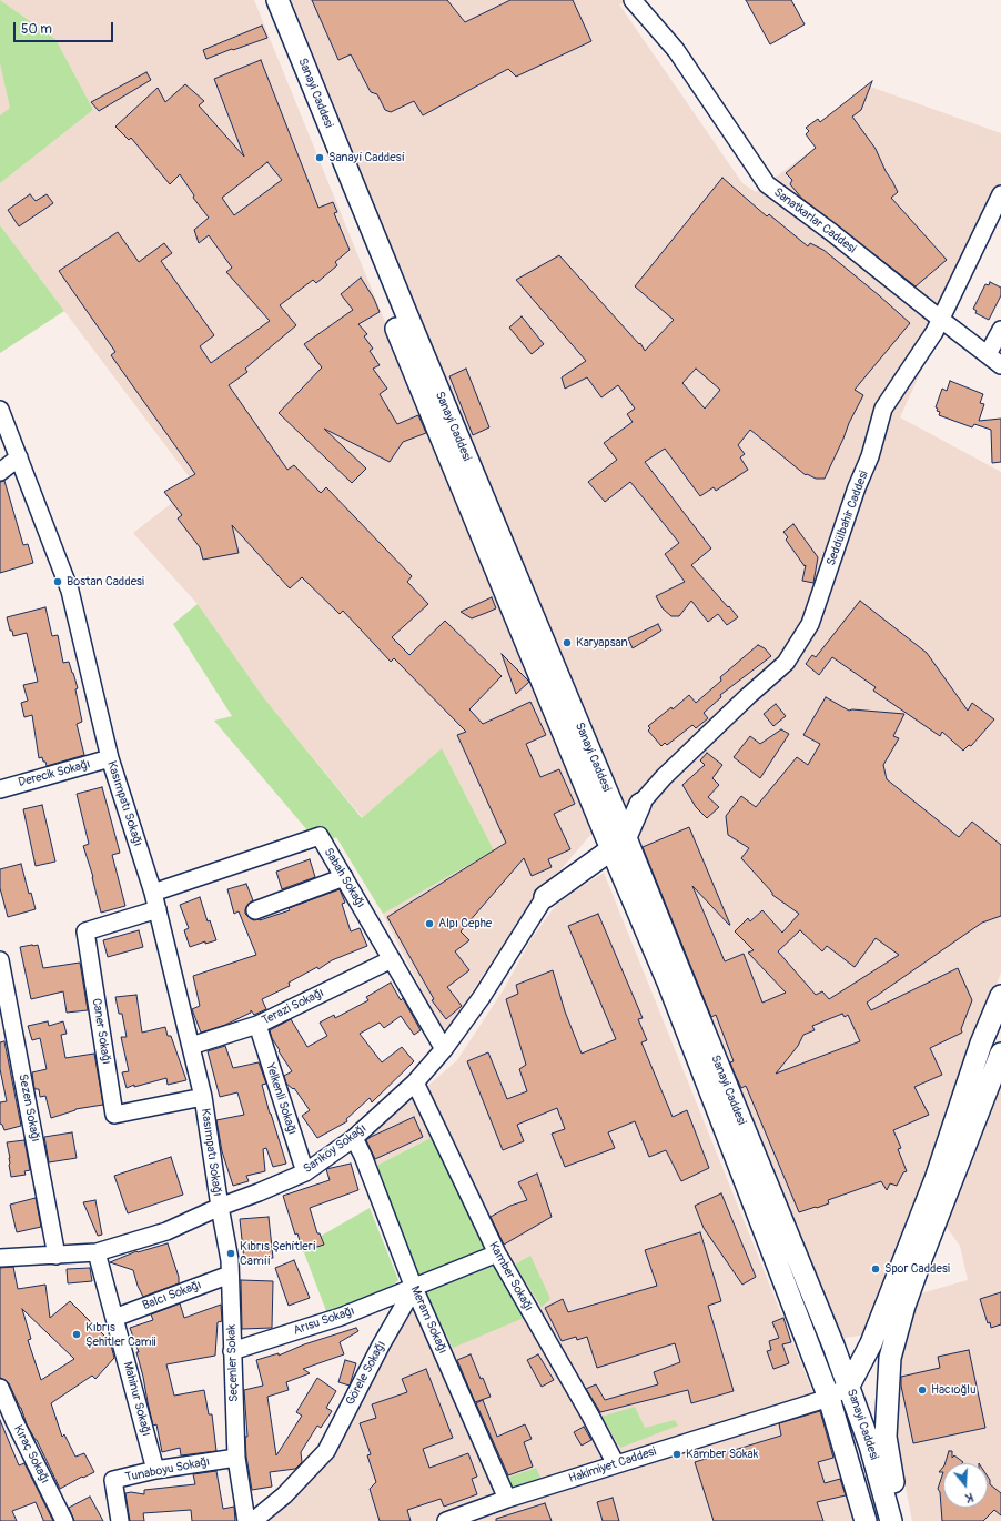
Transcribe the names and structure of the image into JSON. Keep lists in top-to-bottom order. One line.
{"streets":{"main road":["Sanayi Caddesi"],"street":["Sanatkarlar Caddesi","Seddülbahir Caddesi","Derecik Sokağı","Kasımpatı Sokağı","Sabah Sokağı","Terazi Sokağı","Caner Sokağı","Yelkenli Sokağı","Sezen Sokağı","Sarıköy Sokağı","Kamber Sokağı","Balcı Sokağı","Meram Sokağı","Arısu Sokağı","Seçenler Sokak","Görele Sokağı","Mahinur Sokağı","Kıraç Sokağı","Hakimiyet Caddesi","Tunaboyu Sokağı"]},"crossings":[["Sanayi Caddesi","Hakimiyet Caddesi"],["Sanatkarlar Caddesi","Seddülbahir Caddesi"],["Derecik Sokağı","Kasımpatı Sokağı"],["Kasımpatı Sokağı","Sabah Sokağı"],["Kasımpatı Sokağı","Terazi Sokağı"],["Kasımpatı Sokağı","Caner Sokağı"],["Kasımpatı Sokağı","Sarıköy Sokağı"],["Kasımpatı Sokağı","Seçenler Sokak"],["Sabah Sokağı","Terazi Sokağı"],["Sabah Sokağı","Caner Sokağı"],["Sabah Sokağı","Sarıköy Sokağı"],["Terazi Sokağı","Yelkenli Sokağı"],["Yelkenli Sokağı","Sarıköy Sokağı"],["Sezen Sokağı","Sarıköy Sokağı"],["Sarıköy Sokağı","Kamber Sokağı"],["Sarıköy Sokağı","Meram Sokağı"],["Sarıköy Sokağı","Seçenler Sokak"],["Sarıköy Sokağı","Mahinur Sokağı"],["Kamber Sokağı","Hakimiyet Caddesi"],["Balcı Sokağı","Seçenler Sokak"],["Balcı Sokağı","Mahinur Sokağı"],["Meram Sokağı","Arısu Sokağı"],["Meram Sokağı","Görele Sokağı"],["Meram Sokağı","Hakimiyet Caddesi"],["Arısu Sokağı","Seçenler Sokak"],["Arısu Sokağı","Görele Sokağı"],["Seçenler Sokak","Tunaboyu Sokağı"],["Mahinur Sokağı","Tunaboyu Sokağı"]],"places":["Sanayi̇ Caddesi̇","Bostan Caddesi","Karyapsan","Alpı Cephe","Kıbrıs Şehi̇tleri̇ Cami̇i̇","Spor Caddesi","Kıbrıs Şehitler Camii","Hacıoğlu","Kamber Sokak"],"scale_bar":"50 m","north":"bottom"}
